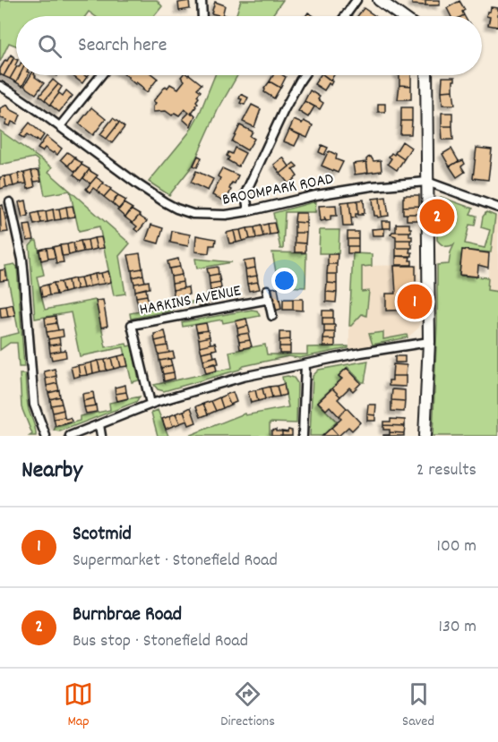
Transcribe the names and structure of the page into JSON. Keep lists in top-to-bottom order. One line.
{"streets":{"street":["BROOMPARK ROAD","HARKINS AVENUE"]},"page":{"search":"Search here","pins":["2","1"],"heading":["Nearby","2 results"],"list":[{"mark":"1","name":"Scotmid","note":"Supermarket · Stonefield Road","value":"100 m"},{"mark":"2","name":"Burnbrae Road","note":"Bus stop · Stonefield Road","value":"130 m"}],"nav":["Map","Directions","Saved"]}}
